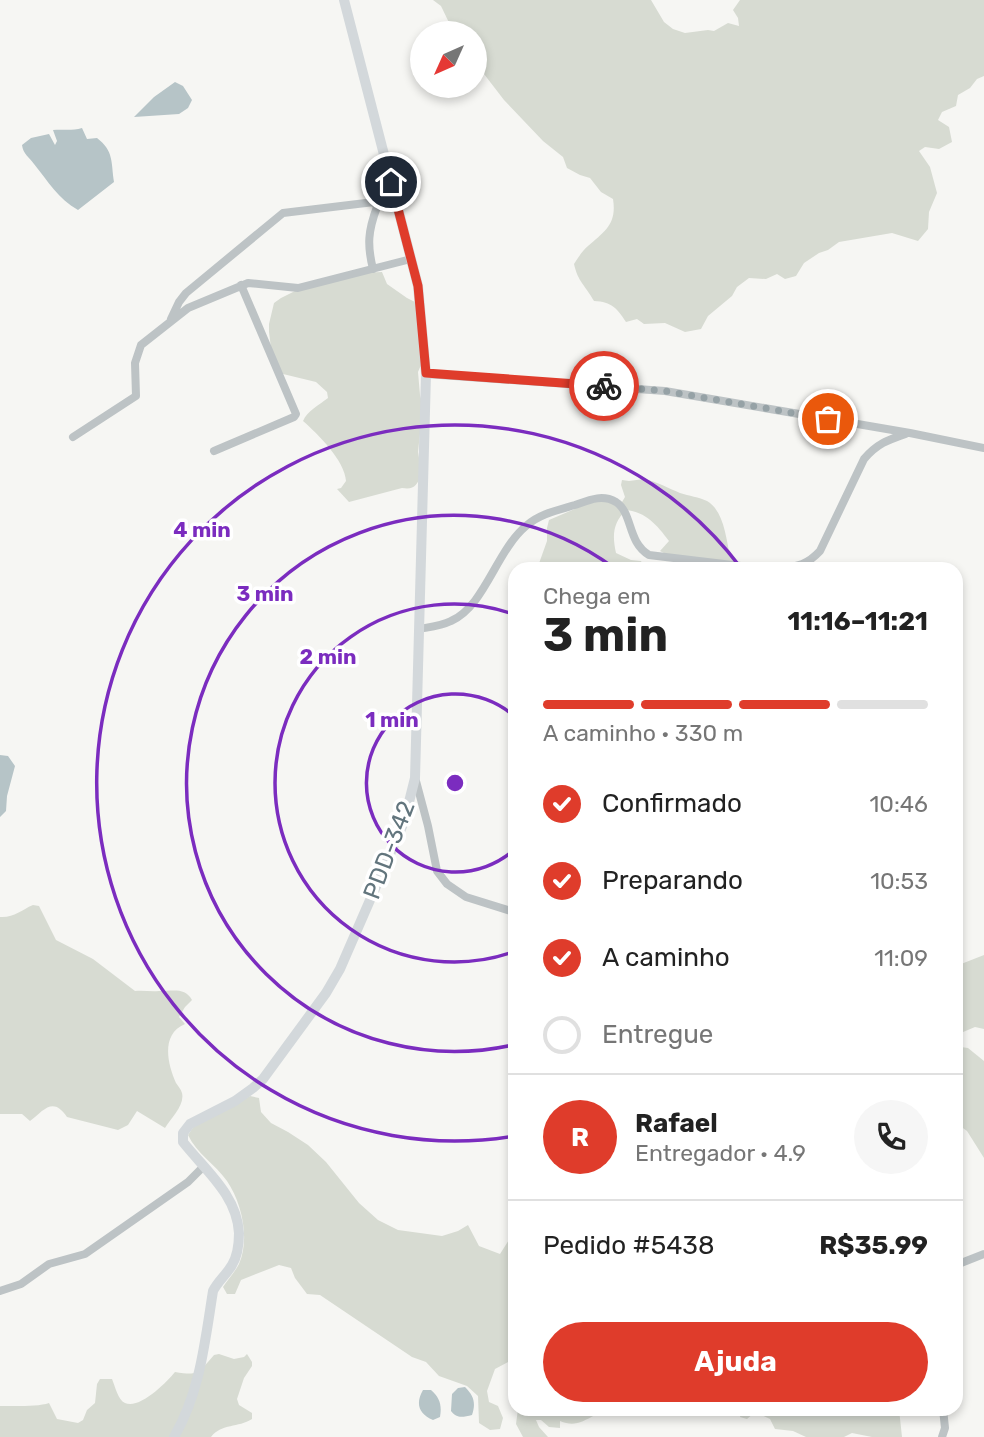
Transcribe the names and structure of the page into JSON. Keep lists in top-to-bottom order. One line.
{"streets":{"street":["PDD-342"]},"north":"bottom left","page":{"heading":["3 min","Chega em","11:16–11:21"],"panel":["Rafael","Entregador · 4.9","Pedido #5438","R$35.99"],"bar":"A caminho · 330 m","list":[["Confirmado","10:46"],["Preparando","10:53"],["A caminho","11:09"],"Entregue"],"round":"R","buttons":"Ajuda"},"rings":["4 min","3 min","2 min","1 min"]}
